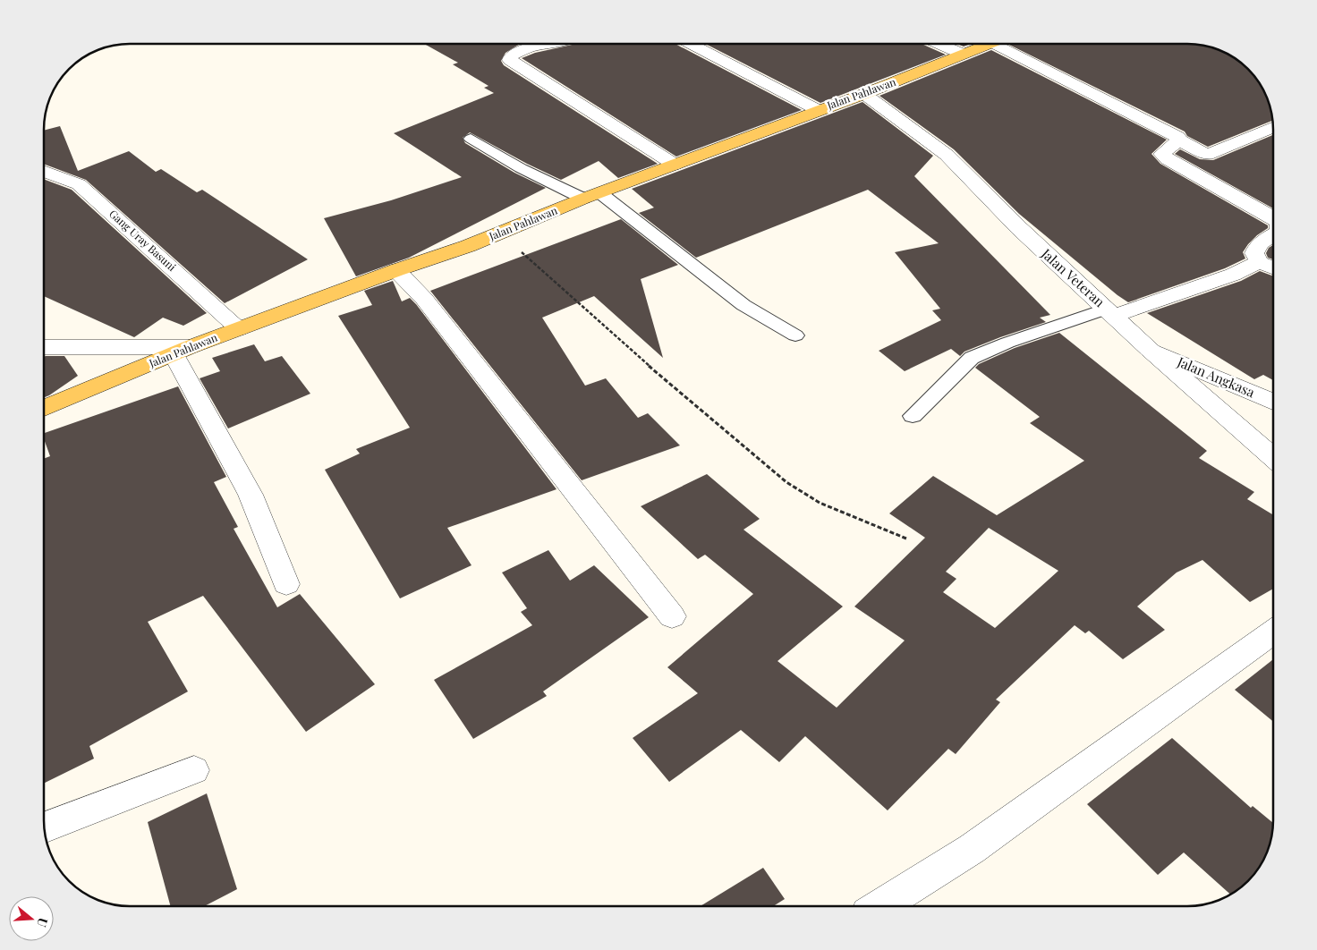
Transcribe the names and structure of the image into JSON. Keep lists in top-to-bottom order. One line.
{"streets":{"main road":["Jalan Pahlawan"],"street":["Gang Uray Basuni","Jalan Veteran","Jalan Angkasa"]},"crossings":[["Jalan Pahlawan","Gang Uray Basuni"],["Jalan Pahlawan","Jalan Veteran"],["Jalan Veteran","Jalan Angkasa"]],"north":"right"}
